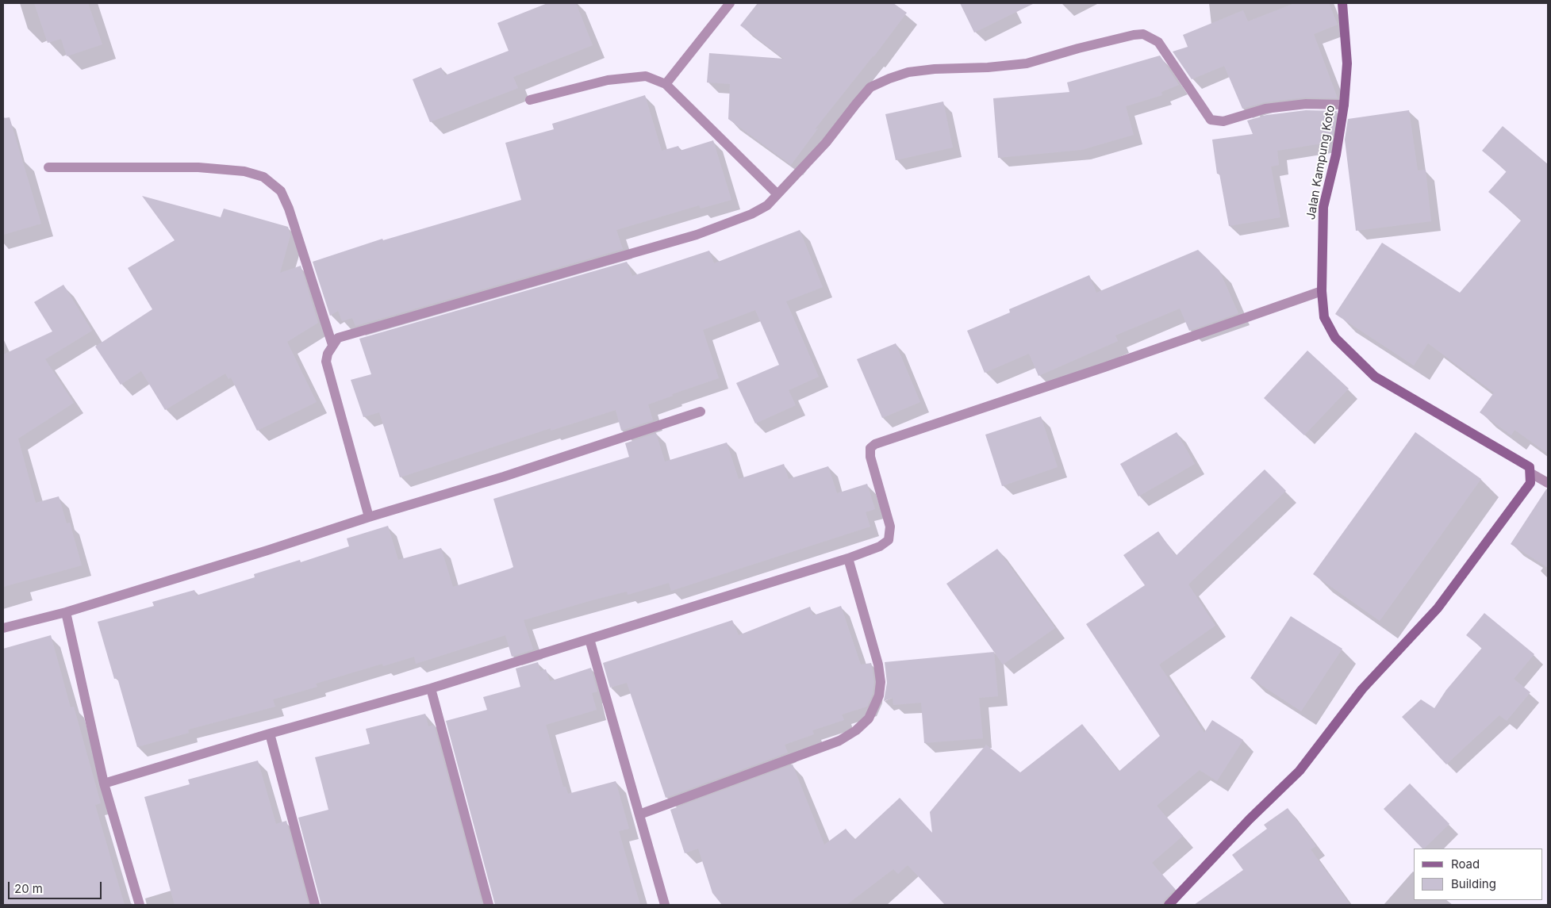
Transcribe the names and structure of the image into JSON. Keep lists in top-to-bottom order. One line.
{"streets":{"street":["Jalan Kampung Koto"]},"legend":["Road","Building"],"scale_bar":"20 m"}
